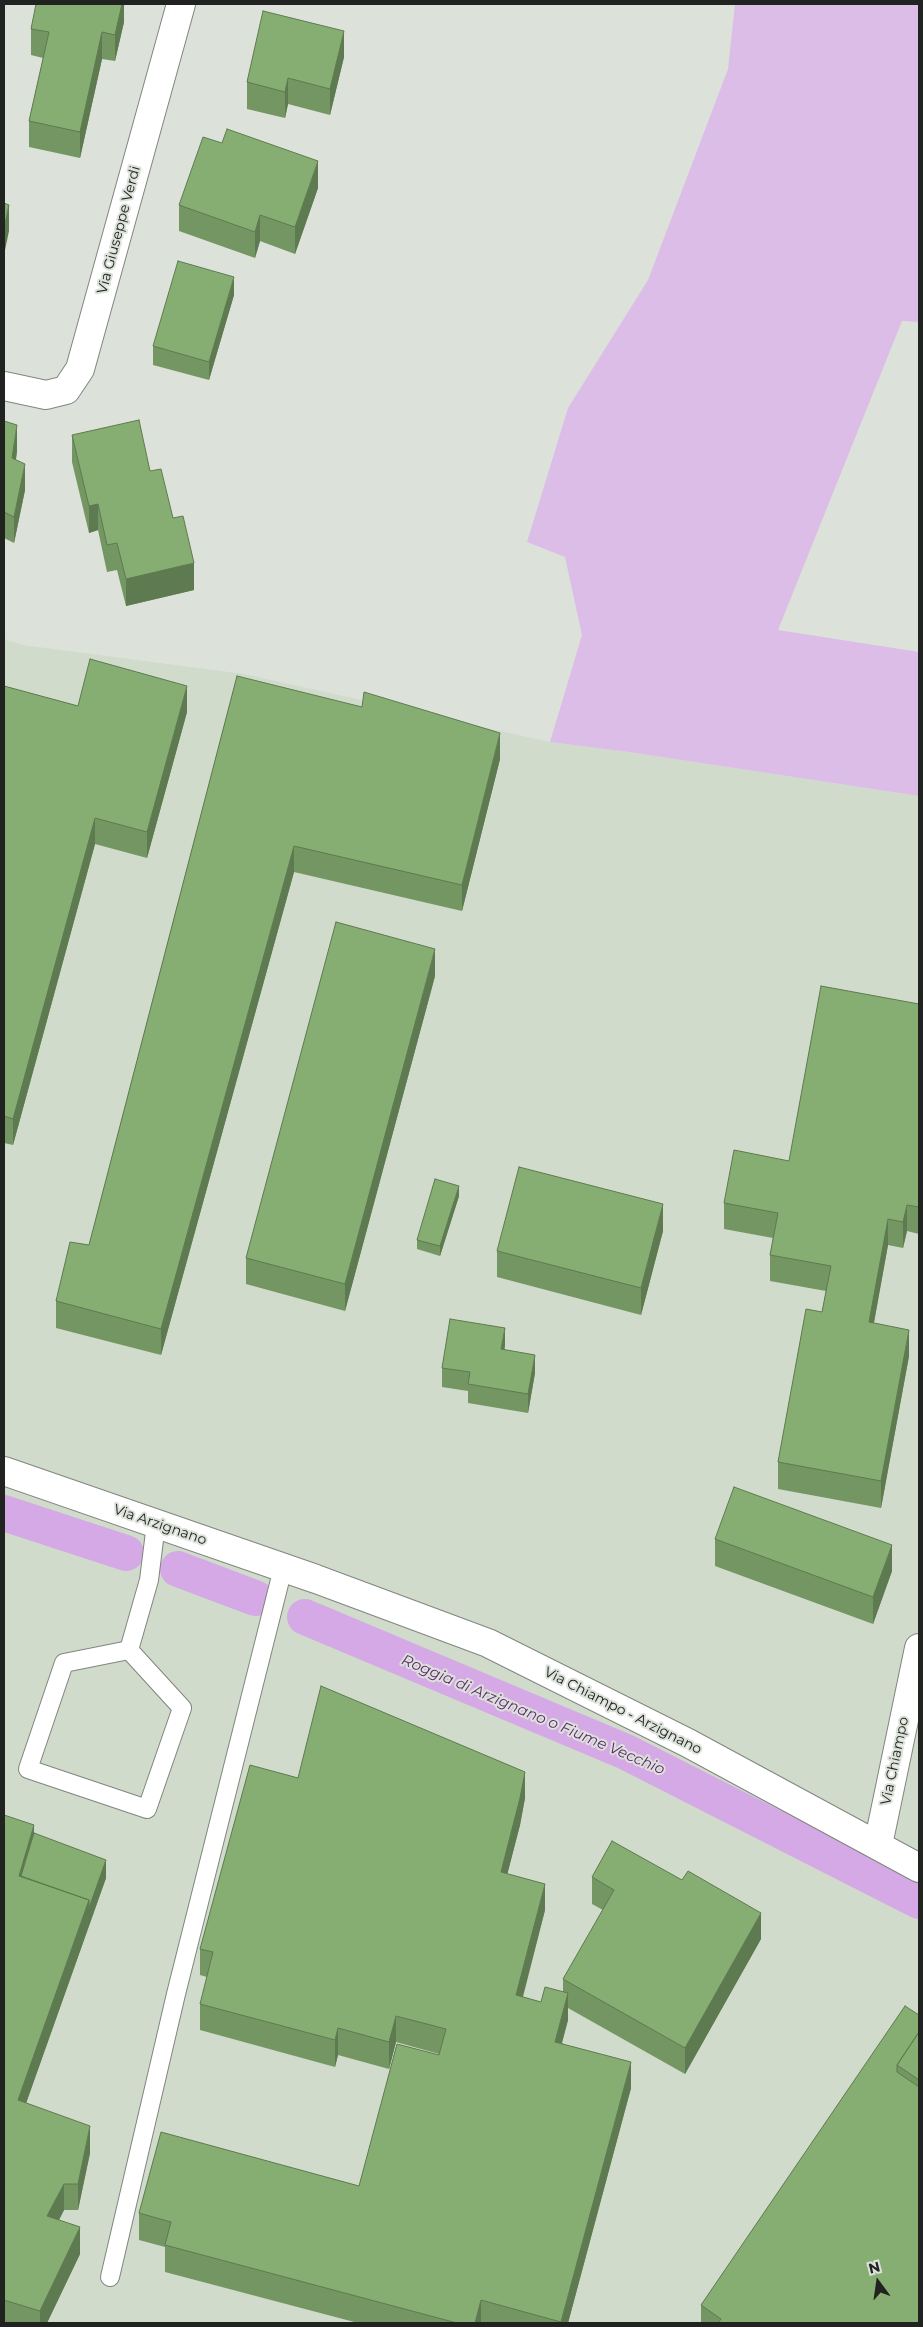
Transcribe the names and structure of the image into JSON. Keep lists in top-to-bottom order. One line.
{"streets":{"main road":["Via Giuseppe Verdi","Via Arzignano","Via Chiampo - Arzignano","Via Chiampo"]},"crossings":[["Via Arzignano","Via Chiampo - Arzignano"],["Via Chiampo - Arzignano","Via Chiampo"]],"water":["Roggia di Arzignano o Fiume Vecchio"],"north":"top"}
